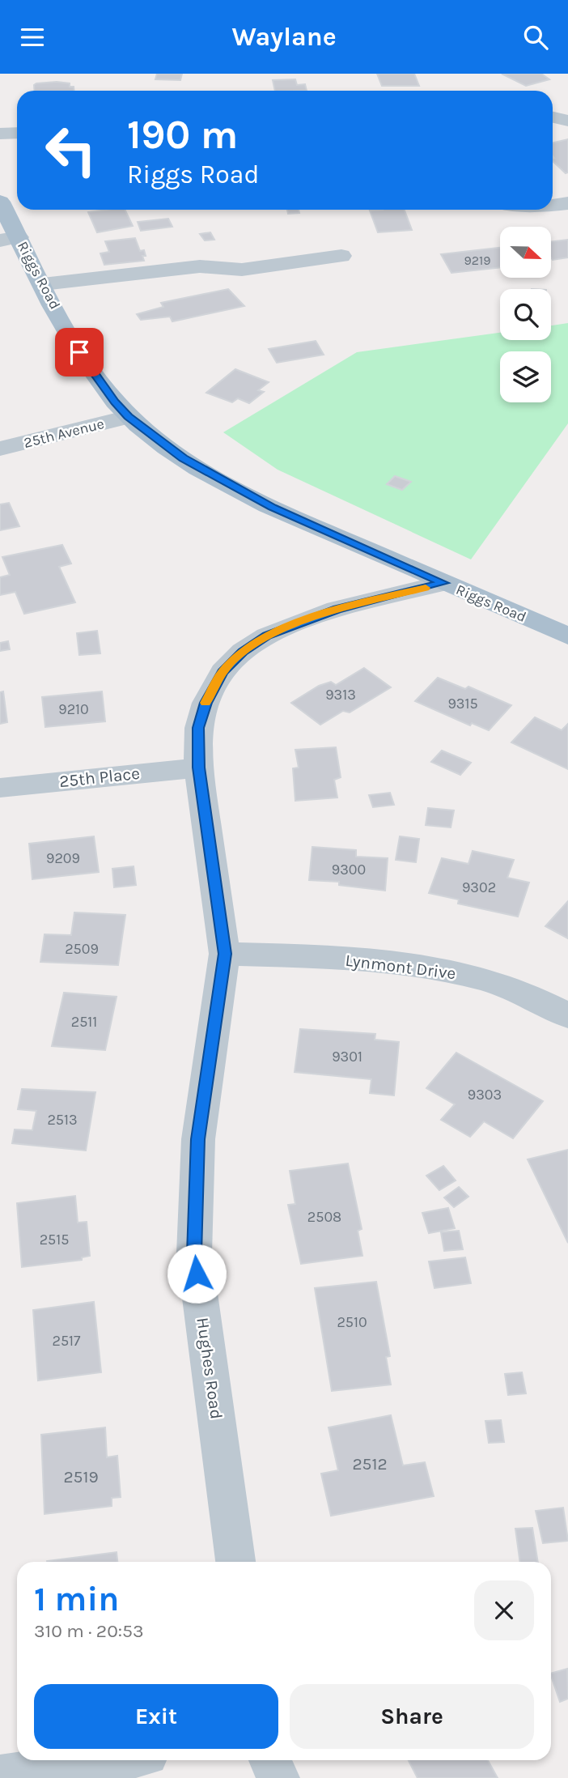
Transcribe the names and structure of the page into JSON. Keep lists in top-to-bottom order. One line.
{"streets":{"main road":["Riggs Road"],"street":["25th Avenue","25th Place","Lynmont Drive","Hughes Road"]},"crossings":[["Riggs Road","25th Avenue"],["Riggs Road","Hughes Road"],["25th Place","Hughes Road"],["Lynmont Drive","Hughes Road"]],"house_numbers":["9219","9313","9315","9210","9209","9300","9302","2509","2511","9301","9303","2513","2508","2515","2510","2517","2512","2519"],"north":"right","page":{"header":"Waylane","turn":["190 m","Riggs Road"],"heading":["1 min","310 m · 20:53"],"buttons":["Exit","Share"]}}
